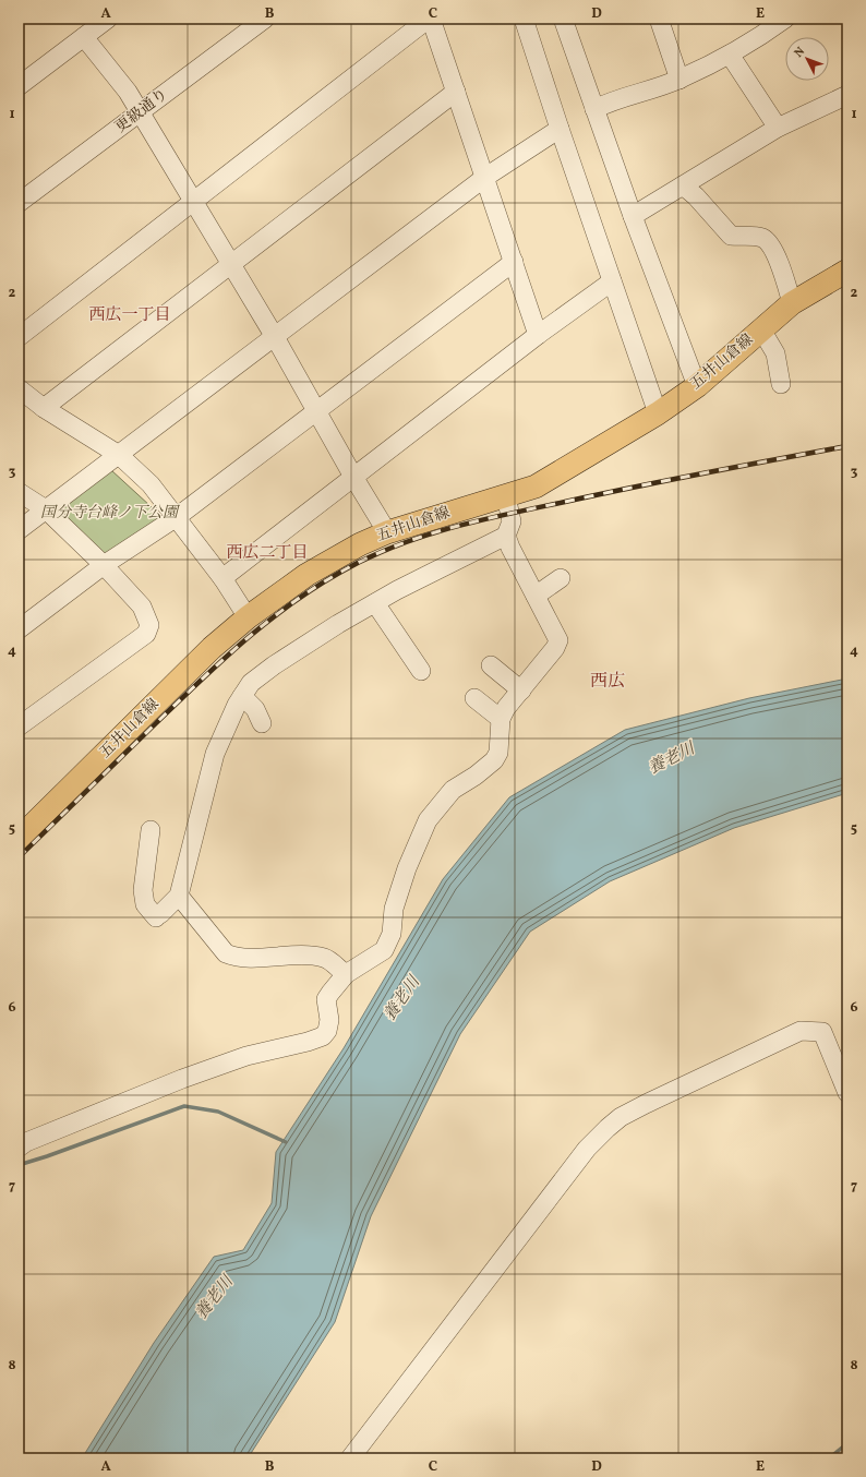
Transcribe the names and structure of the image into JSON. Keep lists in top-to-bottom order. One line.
{"streets":{"main road":["五井山倉線"],"street":["更級通り"]},"districts":["西広一丁目","西広二丁目","西広"],"water":["養老川"],"parks":["国分寺台峰ノ下公園"],"north":"top left","grid":{"columns":["A","B","C","D","E"],"rows":["1","2","3","4","5","6","7","8"]}}
